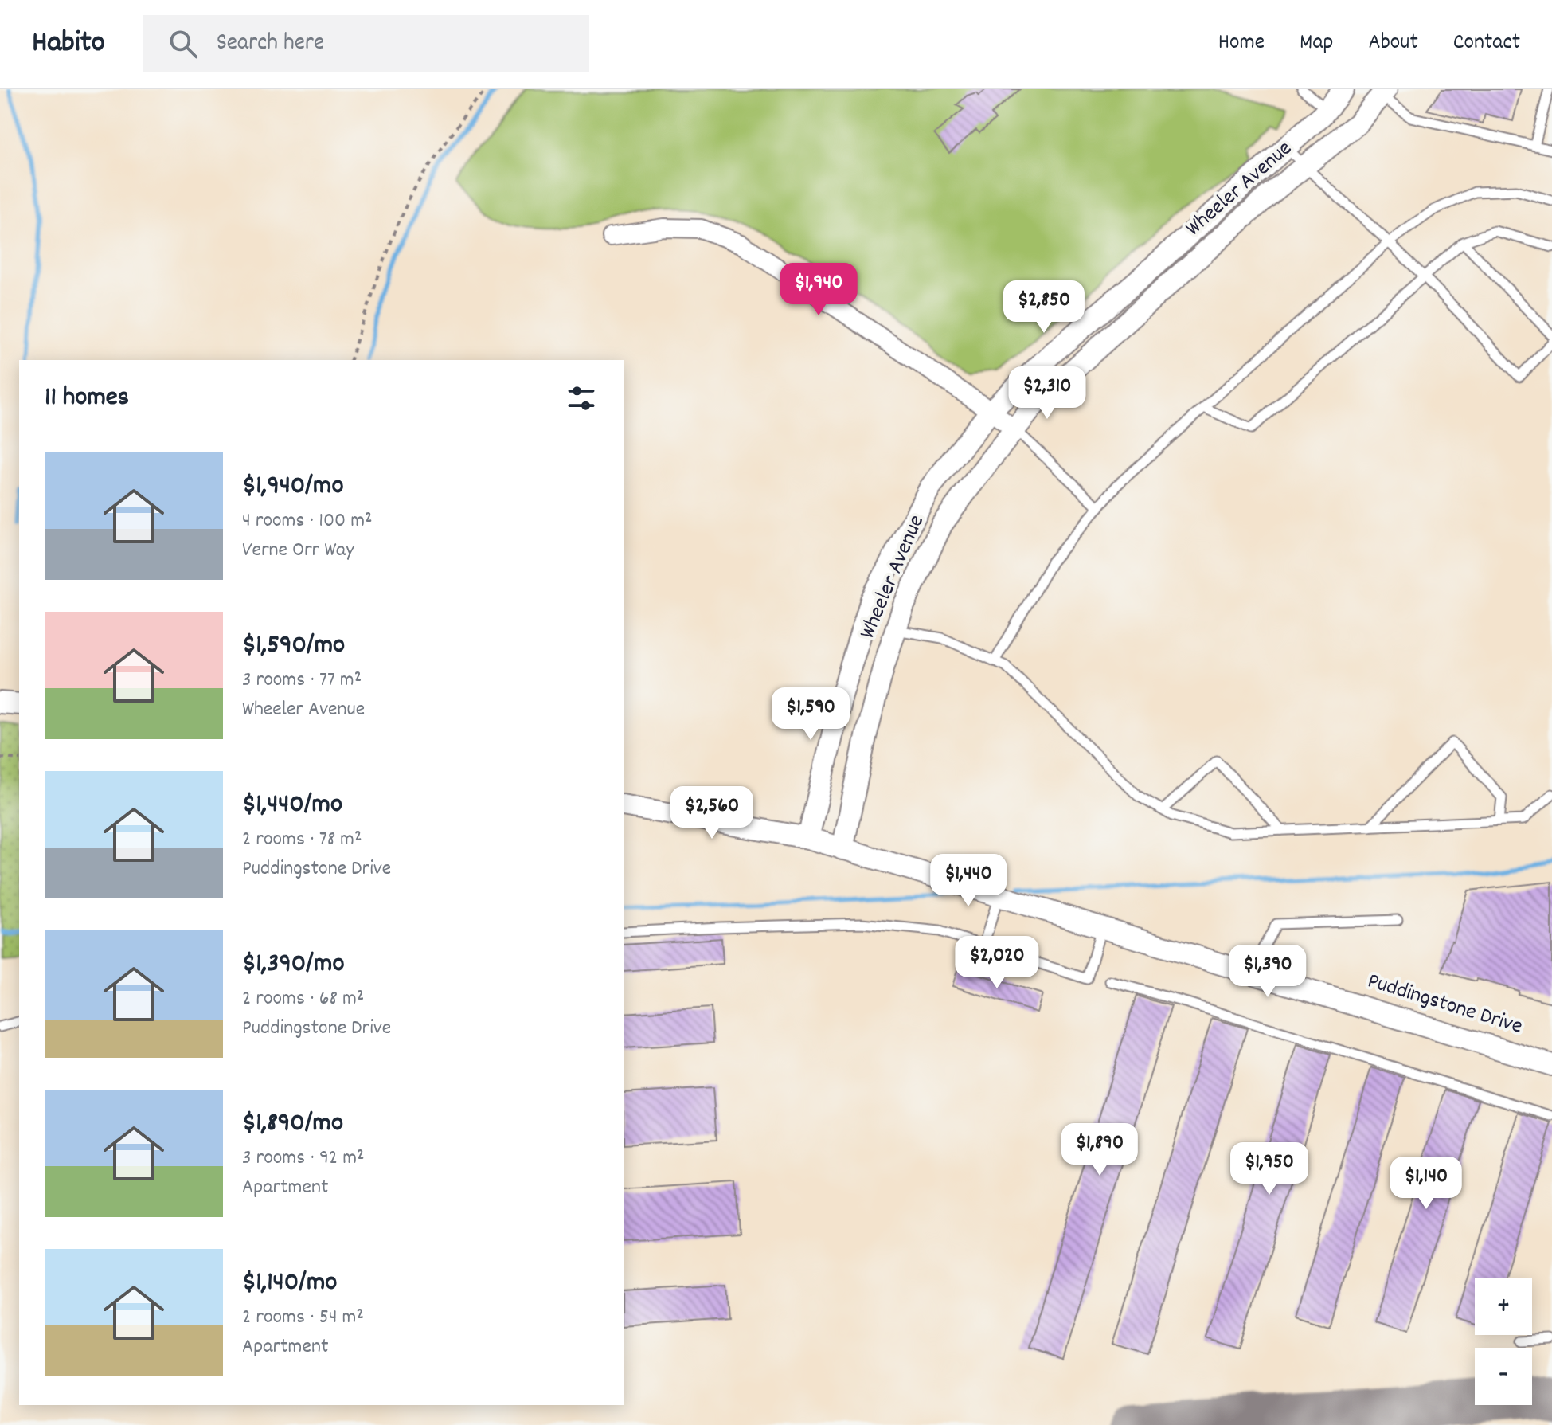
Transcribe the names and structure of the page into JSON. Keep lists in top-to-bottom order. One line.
{"streets":{"street":["Wheeler Avenue","Puddingstone Drive"]},"crossings":[["Wheeler Avenue","Puddingstone Drive"]],"page":{"header":"Habito","search":"Search here","nav":["Home","Map","About","Contact"],"price":["$1,940","$2,850","$2,310","$1,590","$2,560","$1,440","$2,020","$1,390","$1,890","$1,950","$1,140"],"heading":"11 homes","list":[{"name":"$1,940/mo","note":"4 rooms · 100 m² · Verne Orr Way"},{"name":"$1,590/mo","note":"3 rooms · 77 m² · Wheeler Avenue"},{"name":"$1,440/mo","note":"2 rooms · 78 m² · Puddingstone Drive"},{"name":"$1,390/mo","note":"2 rooms · 68 m² · Puddingstone Drive"},{"name":"$1,890/mo","note":"3 rooms · 92 m² · Apartment"},{"name":"$1,140/mo","note":"2 rooms · 54 m² · Apartment"}],"map_buttons":["+","−"]}}
